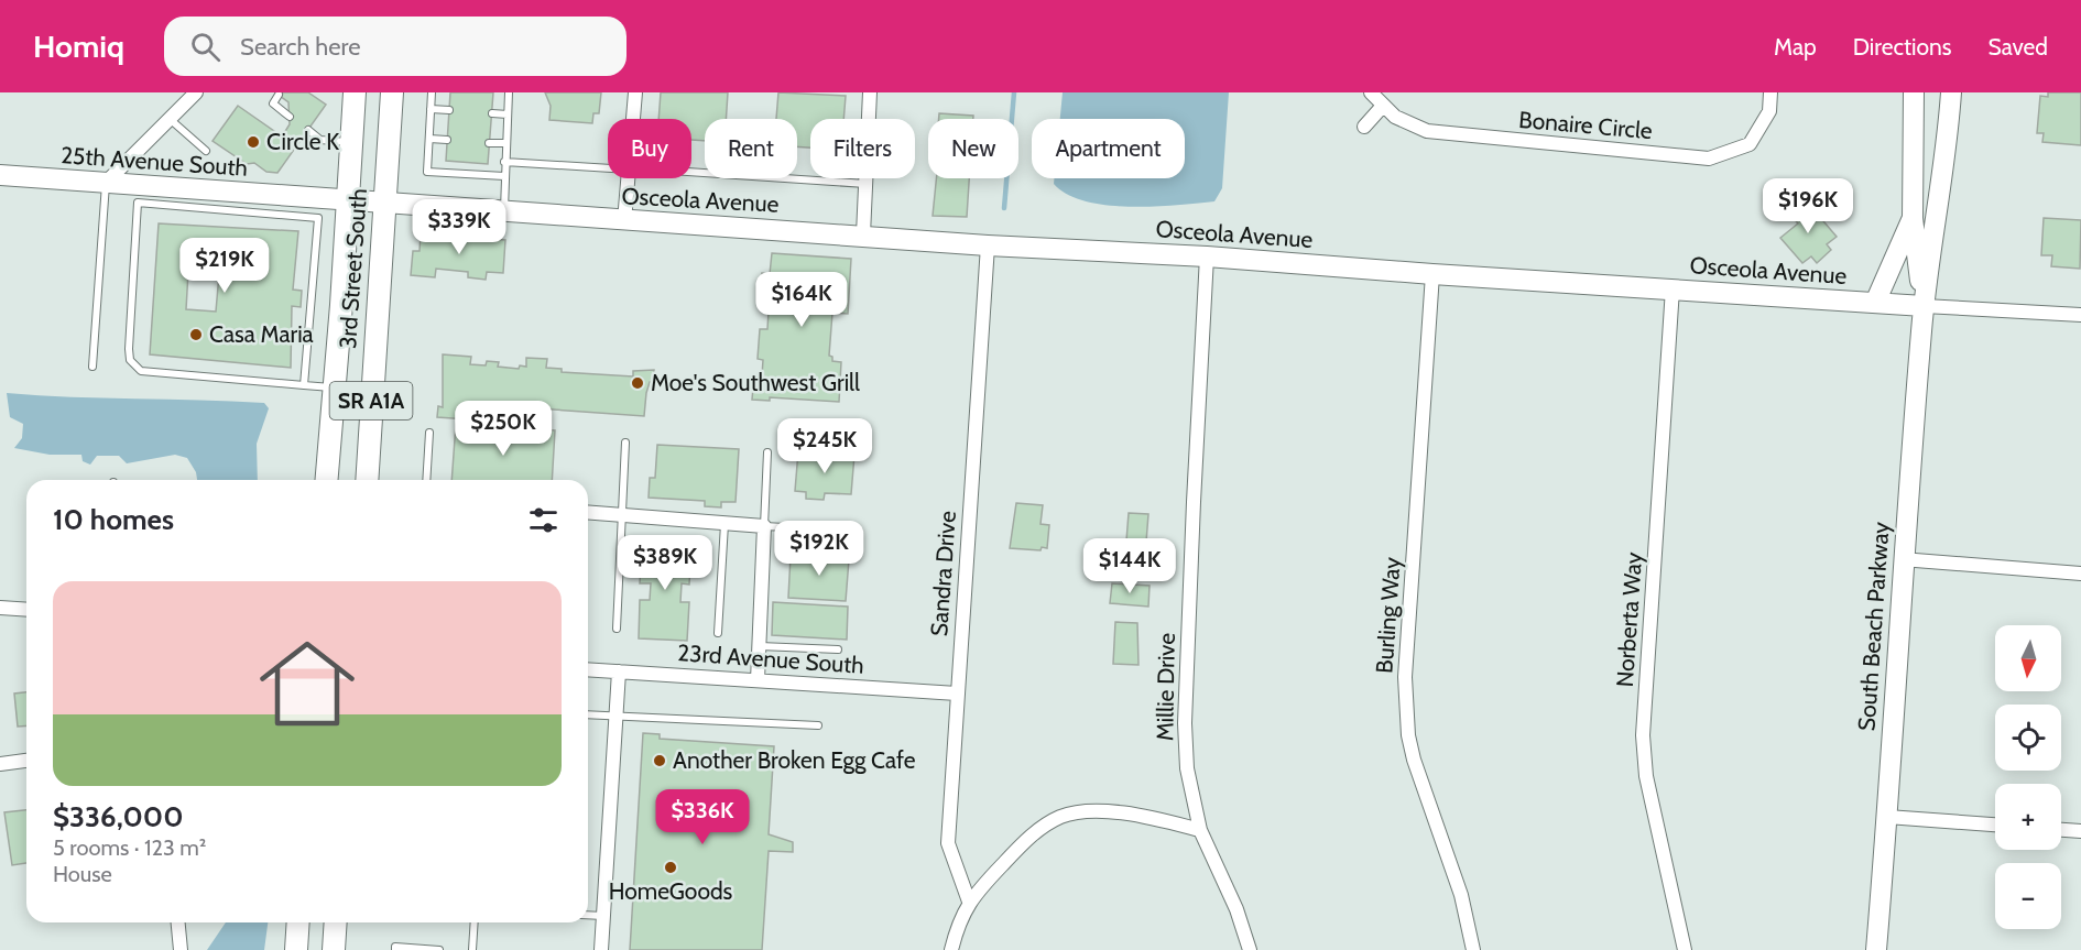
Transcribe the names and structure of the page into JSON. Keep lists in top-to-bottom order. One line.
{"streets":{"main road":["3rd Street South","SR A1A"],"street":["Bonaire Circle","25th Avenue South","Osceola Avenue","Sandra Drive","Burling Way","Norberta Way","South Beach Parkway","23rd Avenue South","Millie Drive"]},"crossings":[["25th Avenue South","Osceola Avenue"],["25th Avenue South","3rd Street South"],["Osceola Avenue","3rd Street South"],["Osceola Avenue","Sandra Drive"],["Osceola Avenue","Burling Way"],["Osceola Avenue","Norberta Way"],["Osceola Avenue","South Beach Parkway"],["Osceola Avenue","Millie Drive"],["Sandra Drive","23rd Avenue South"]],"places":["Circle K","Casa Maria","Moe's Southwest Grill","Another Broken Egg Cafe","HomeGoods"],"north":"bottom","page":{"header":"Homiq","search":"Search here","nav":["Map","Directions","Saved"],"chip":["Buy","Rent","Filters","New","Apartment"],"price":["$196K","$339K","$219K","$164K","$250K","$245K","$192K","$389K","$144K","$336K"],"heading":"10 homes","list":[{"name":"$336,000","note":"5 rooms · 123 m² · House"}],"map_buttons":["+","−"]}}
